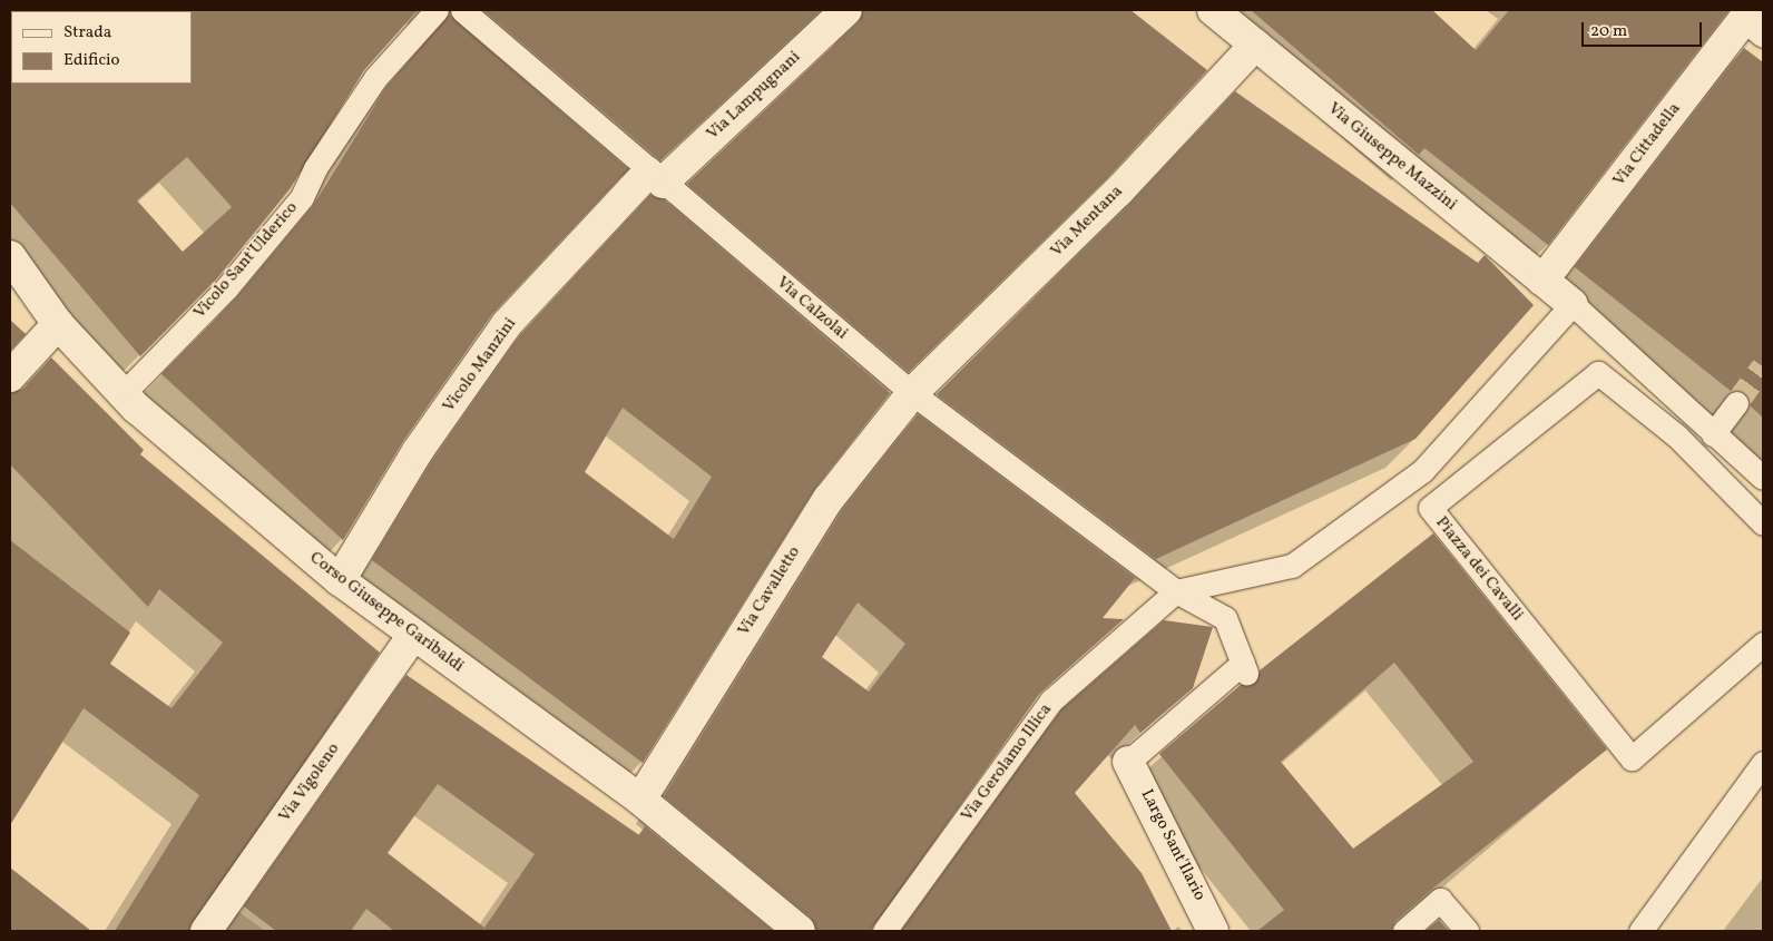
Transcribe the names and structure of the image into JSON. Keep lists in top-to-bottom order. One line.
{"streets":{"street":["Via Lampugnani","Via Cittadella","Via Giuseppe Mazzini","Via Mentana","Vicolo Sant'Ulderico","Via Calzolai","Vicolo Manzini","Piazza dei Cavalli","Via Cavalletto","Corso Giuseppe Garibaldi","Via Gerolamo Illica","Via Vigoleno","Largo Sant'Ilario"]},"crossings":[["Via Lampugnani","Via Calzolai"],["Via Lampugnani","Vicolo Manzini"],["Via Cittadella","Via Giuseppe Mazzini"],["Via Giuseppe Mazzini","Via Mentana"],["Via Mentana","Via Calzolai"],["Via Mentana","Via Cavalletto"],["Vicolo Sant'Ulderico","Corso Giuseppe Garibaldi"],["Via Calzolai","Vicolo Manzini"],["Via Calzolai","Via Cavalletto"],["Via Calzolai","Via Gerolamo Illica"],["Vicolo Manzini","Corso Giuseppe Garibaldi"],["Via Cavalletto","Corso Giuseppe Garibaldi"],["Corso Giuseppe Garibaldi","Via Vigoleno"]],"legend":["Strada","Edificio"],"scale_bar":"20 m"}
